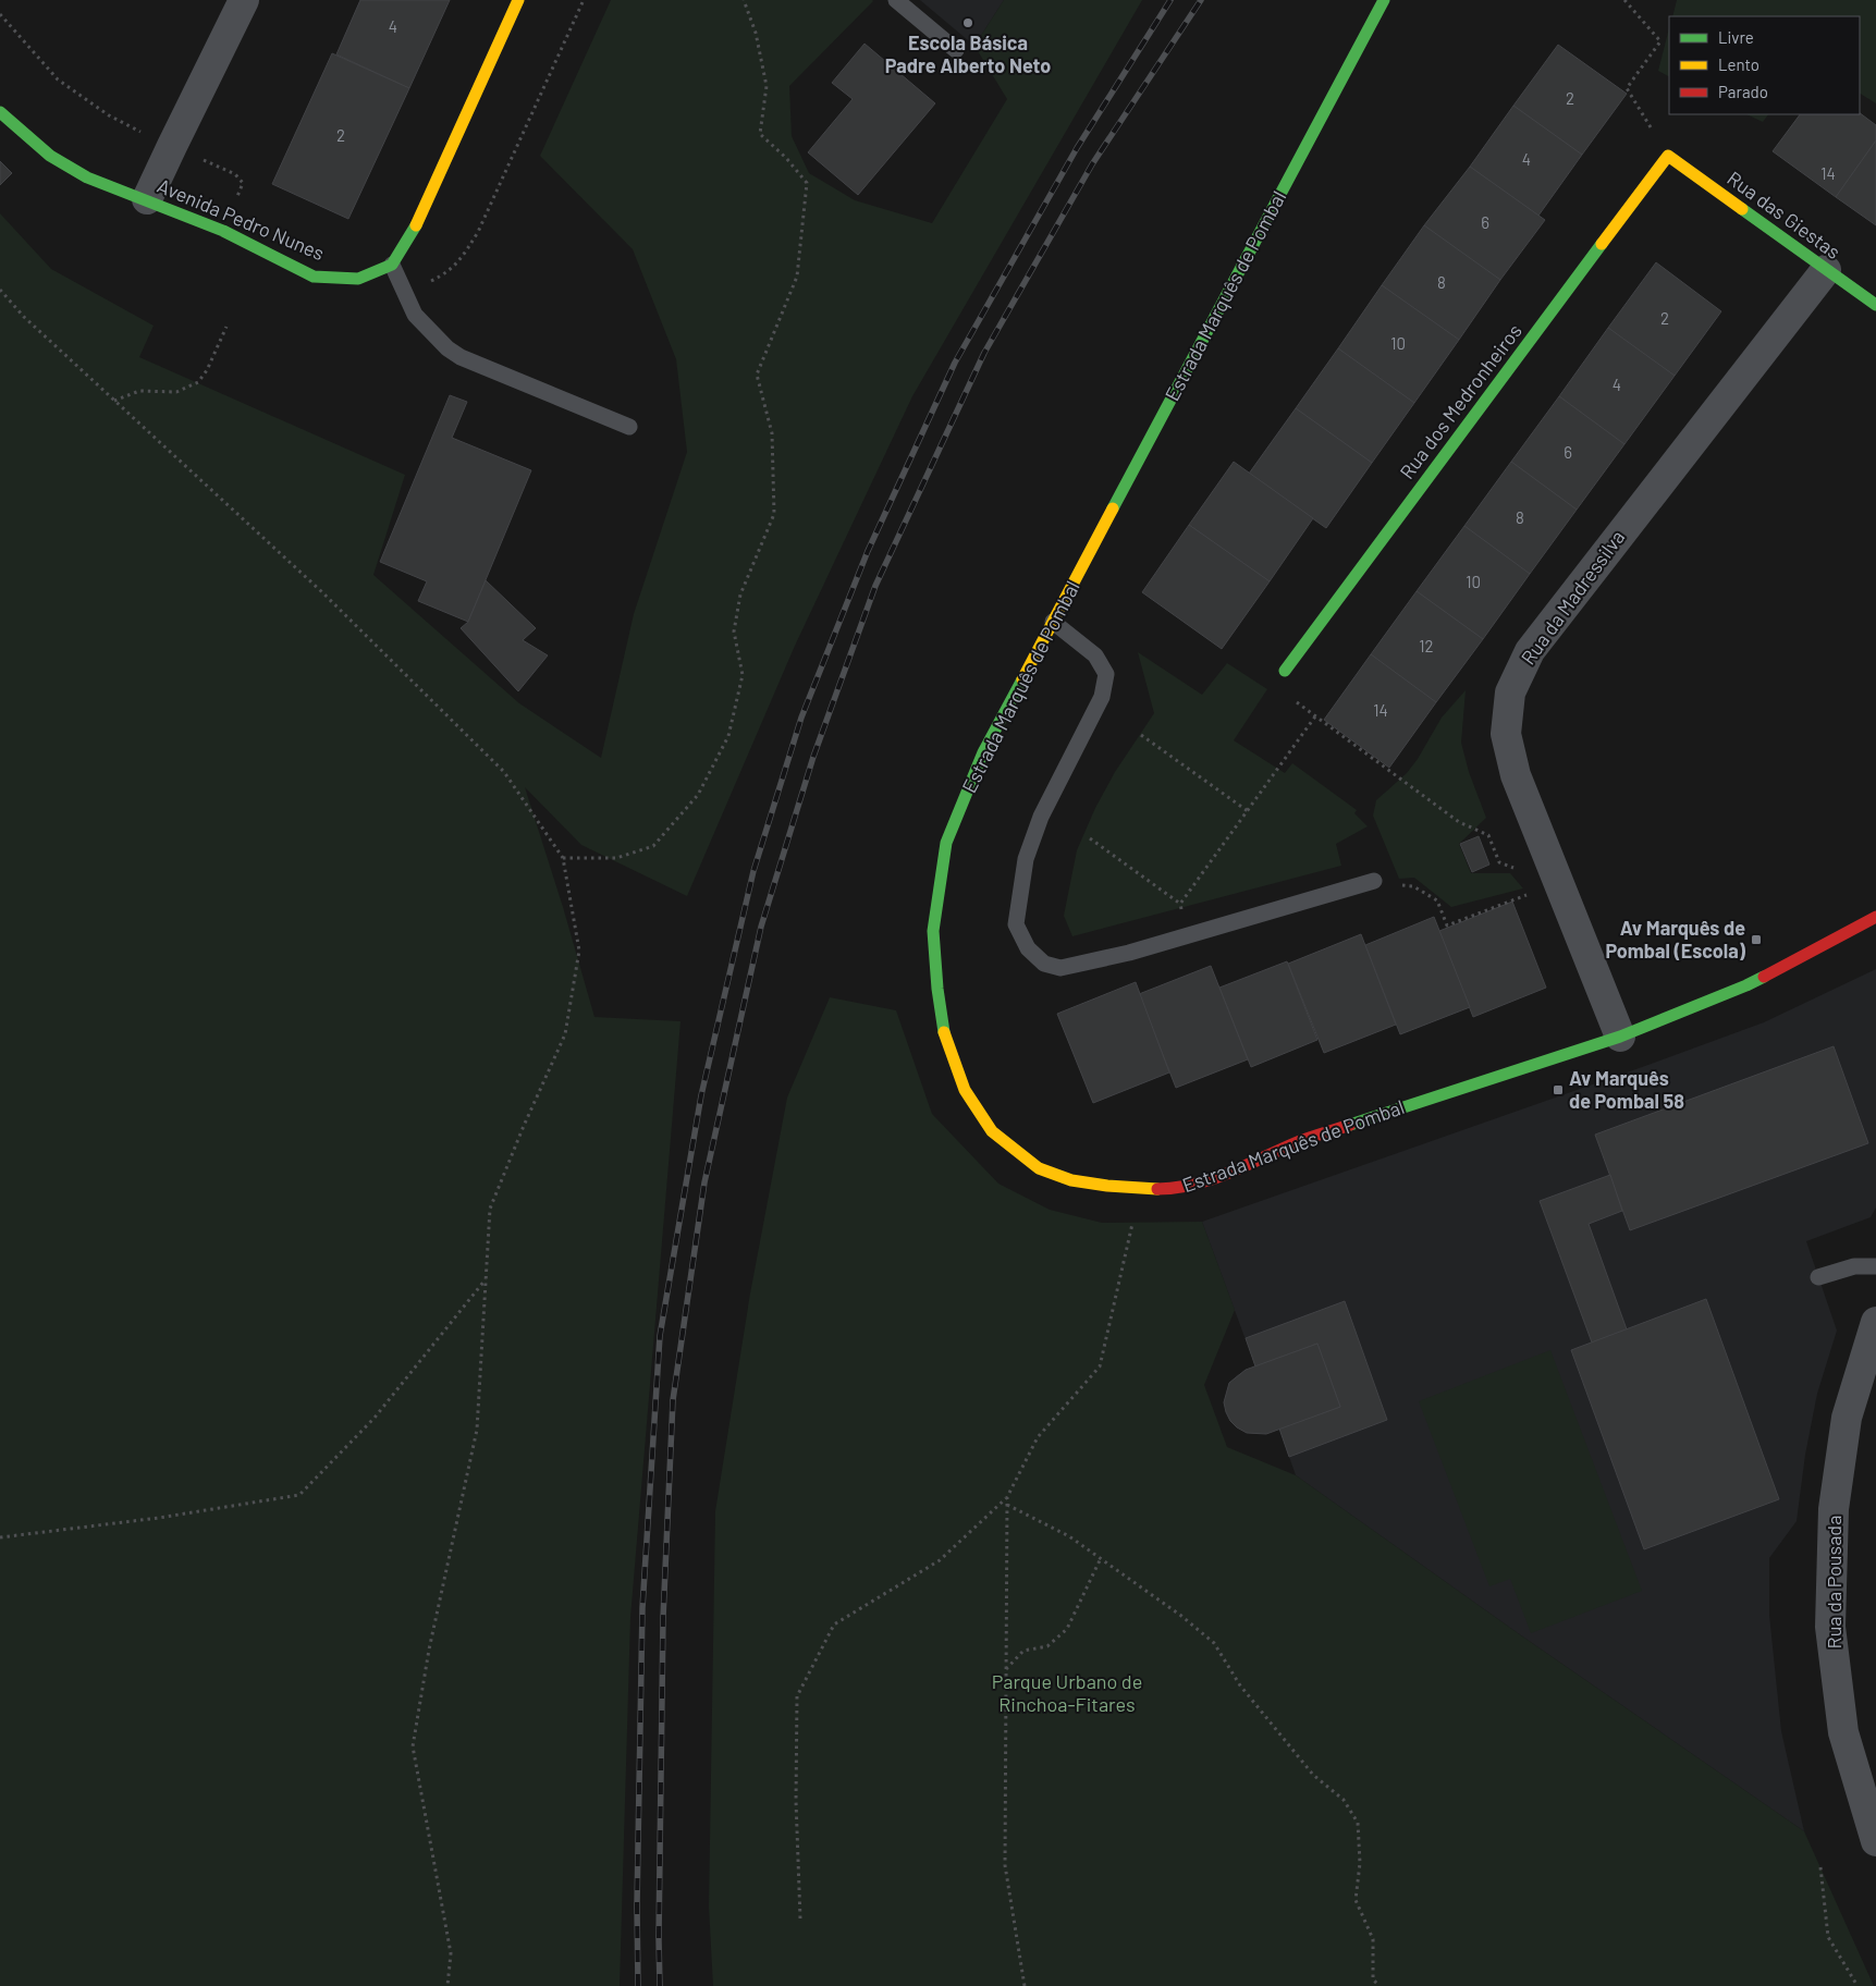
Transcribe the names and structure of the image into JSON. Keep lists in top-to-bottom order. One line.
{"streets":{"street":["Rua das Giestas","Avenida Pedro Nunes","Estrada Marquês de Pombal","Rua dos Medronheiros","Rua da Madressilva","Rua da Pousada"]},"crossings":[["Rua das Giestas","Rua dos Medronheiros"],["Rua das Giestas","Rua da Madressilva"],["Estrada Marquês de Pombal","Rua da Madressilva"]],"parks":["Parque Urbano de Rinchoa-Fitares"],"places":{"other":["Escola Básica Padre Alberto Neto"],"transit":["Av Marquês de Pombal (Escola)","Av Marquês de Pombal 58"]},"house_numbers":["4","2","2","4","14","6","8","2","10","4","6","8","10","12","14"],"legend":["Livre","Lento","Parado"]}
